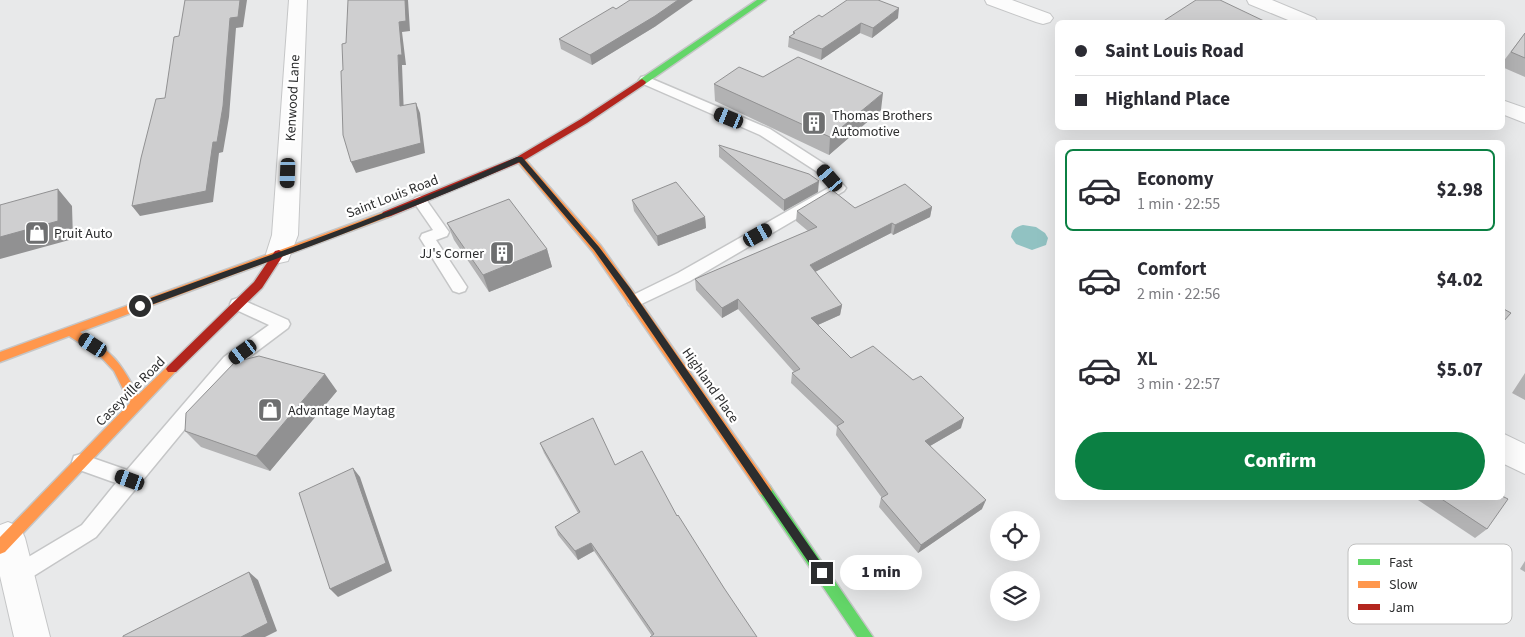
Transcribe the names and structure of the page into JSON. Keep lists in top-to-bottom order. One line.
{"streets":{"street":["Kenwood Lane","Saint Louis Road","Highland Place","Caseyville Road"]},"crossings":[["Kenwood Lane","Saint Louis Road"],["Kenwood Lane","Caseyville Road"],["Saint Louis Road","Highland Place"],["Saint Louis Road","Caseyville Road"]],"places":{"building":["Thomas Brothers Automotive","JJ's Corner"],"shop":["Pruit Auto","Advantage Maytag"]},"legend":["Fast","Slow","Jam"],"page":{"banner":["Saint Louis Road","Highland Place"],"list":[{"name":"Economy","note":"1 min · 22:55","value":"$2.98"},{"name":"Comfort","note":"2 min · 22:56","value":"$4.02"},{"name":"XL","note":"3 min · 22:57","value":"$5.07"}],"buttons":"Confirm","bubble":"1 min"}}
